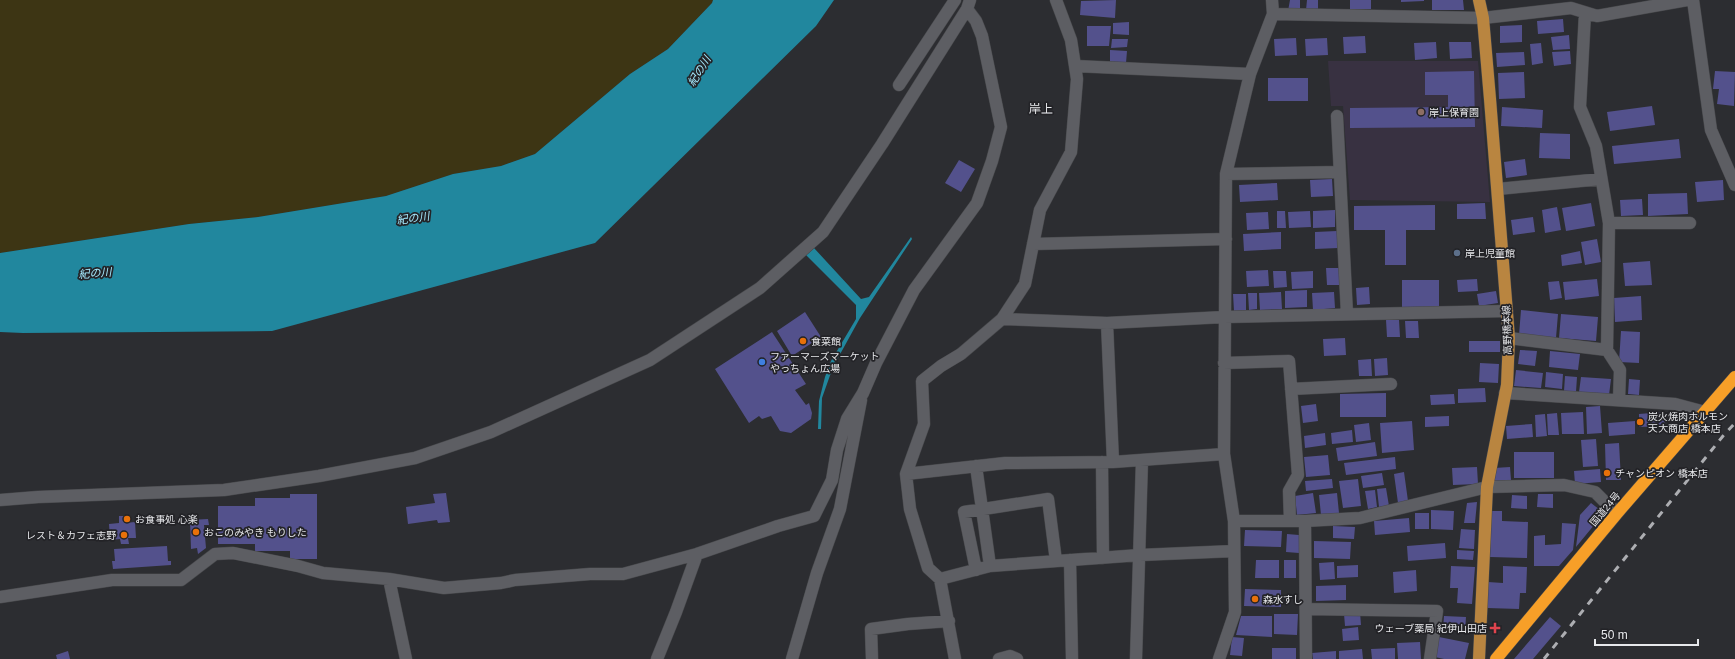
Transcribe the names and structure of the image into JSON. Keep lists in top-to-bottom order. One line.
{"streets":{"highway":["国道24号"],"main road":["高野橋本線"]},"districts":["岸上"],"water":["紀の川"],"places":{"other":["岸上保育園","岸上児童館","食菜館","ファーマーズマーケット やっちょん広場","炭火焼肉ホルモン 天大商店 橋本店","チャンピオン 橋本店","お食事処 心楽","おこのみやき もりした","レスト＆カフェ志野","森水すし"],"health":["ウェーブ薬局 紀伊山田店"]},"scale_bar":"50 m"}
